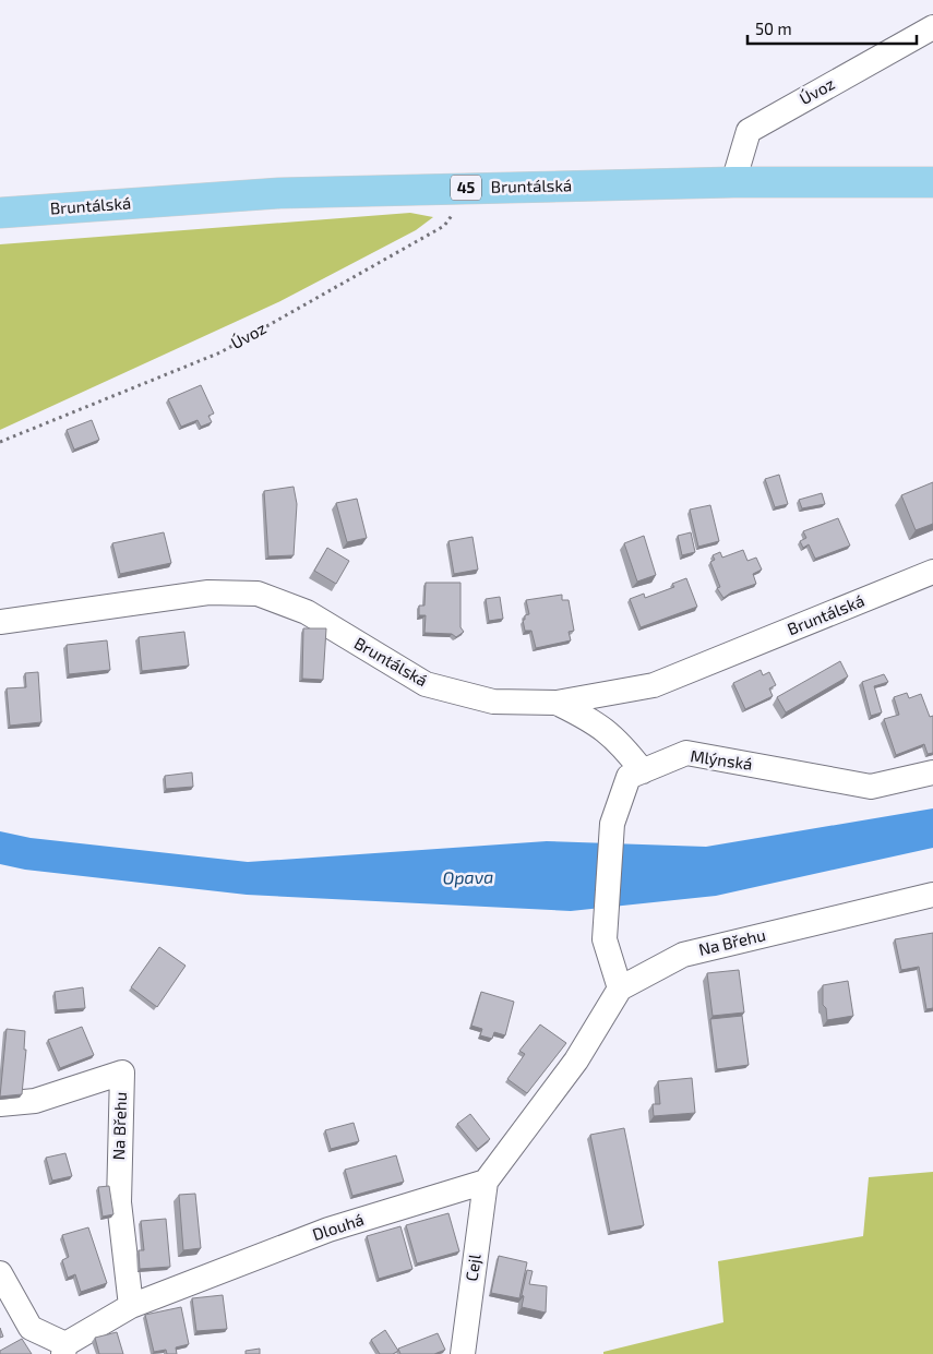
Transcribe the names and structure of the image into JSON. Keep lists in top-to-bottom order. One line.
{"streets":{"main road":["Bruntálská","45"],"street":["Úvoz","Mlýnská","Na Břehu","Dlouhá","Cejl"]},"crossings":[["Úvoz","Bruntálská"],["Mlýnská","Na Břehu"],["Na Břehu","Dlouhá"],["Dlouhá","Cejl"]],"water":["Opava"],"scale_bar":"50 m"}
